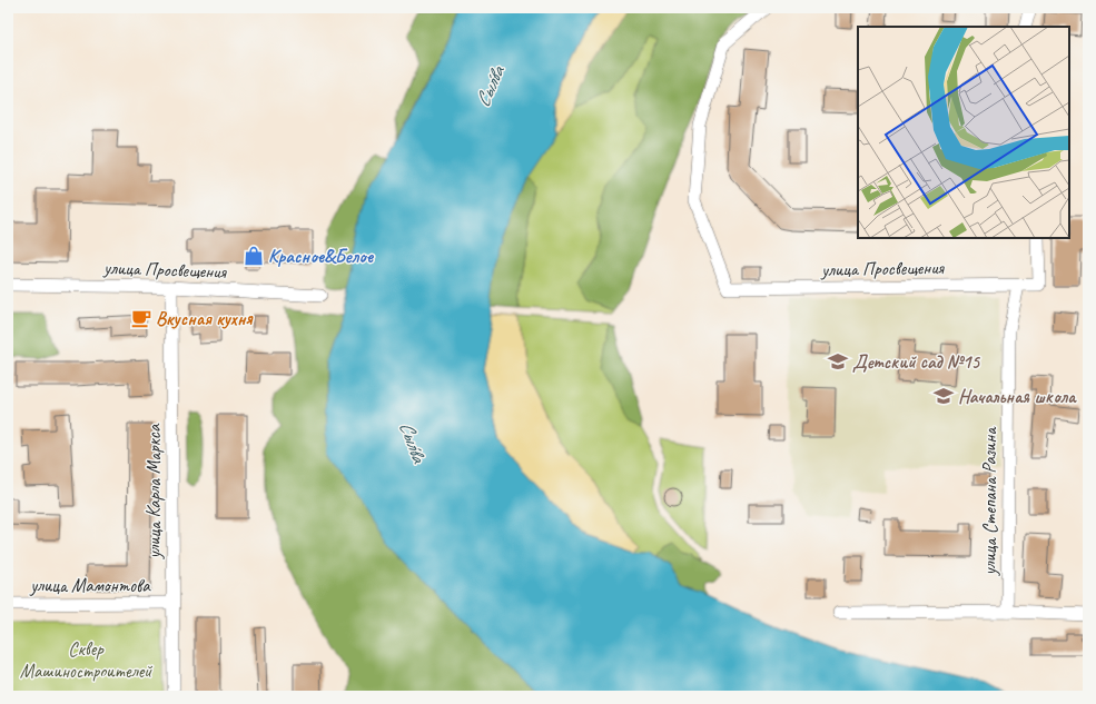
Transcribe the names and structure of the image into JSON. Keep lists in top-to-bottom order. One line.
{"streets":{"street":["улица Просвещения","улица Карла Маркса","улица Степана Разина","улица Мамонтова"]},"crossings":[["улица Просвещения","улица Карла Маркса"],["улица Просвещения","улица Степана Разина"],["улица Карла Маркса","улица Мамонтова"]],"water":["Сы́лва"],"parks":["Сквер Машиностроителей"],"places":{"shop":["Красное&Белое"],"cafe":["Вкусная кухня"],"school or university":["Детский сад №15","Начальная школа"]}}
